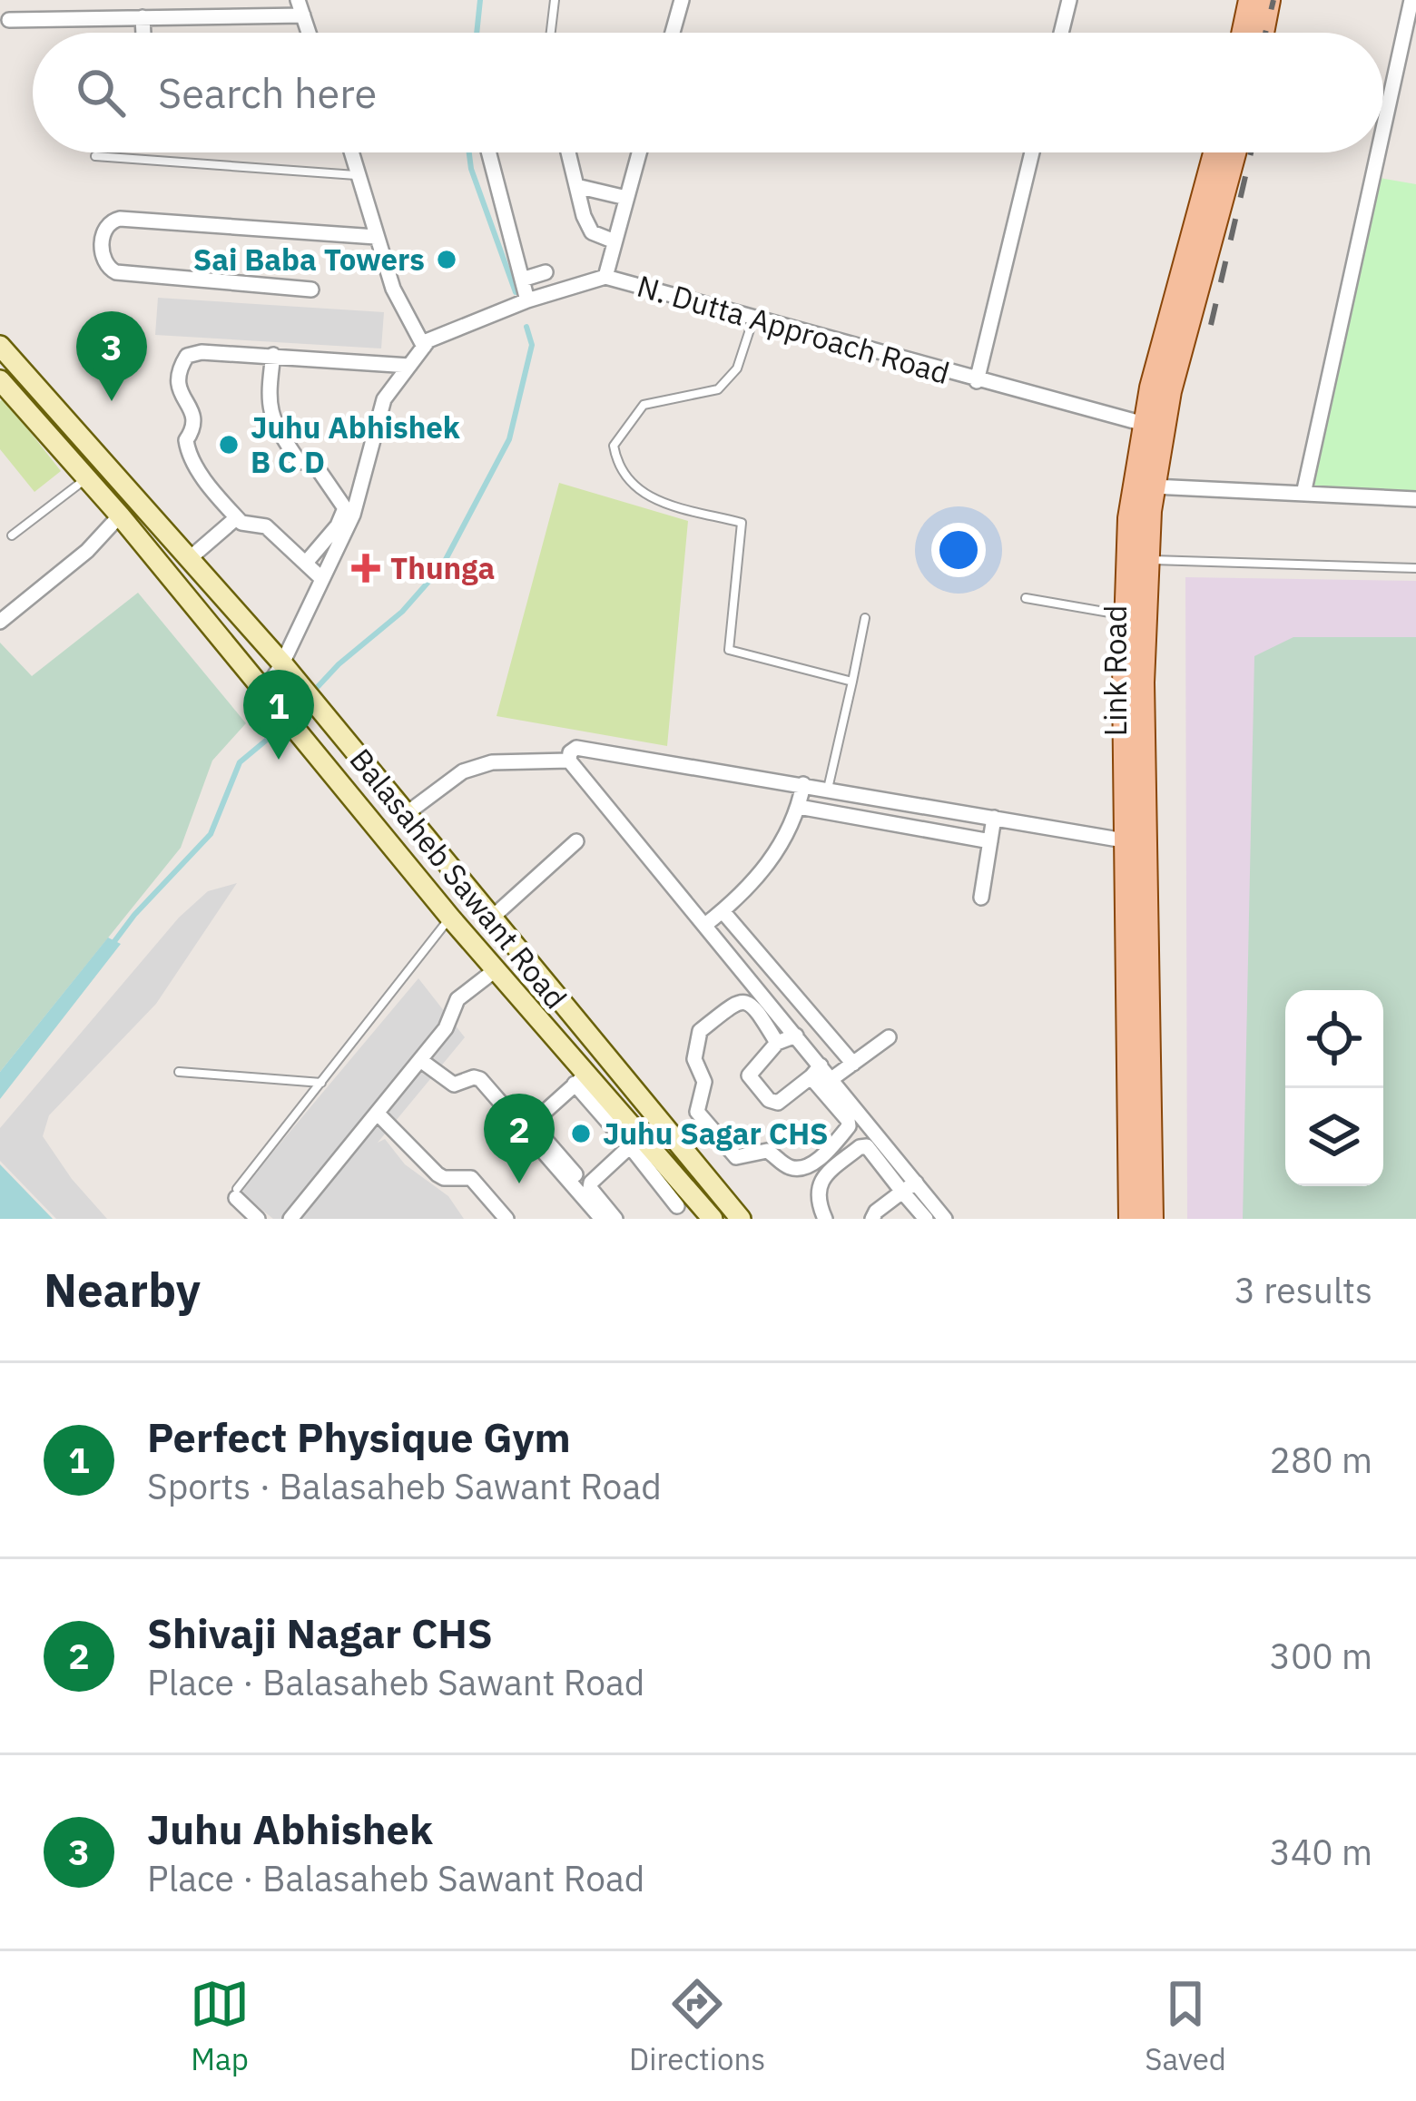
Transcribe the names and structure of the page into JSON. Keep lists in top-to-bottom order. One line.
{"streets":{"main road":["Link Road","Balasaheb Sawant Road"],"street":["N. Dutta Approach Road"]},"crossings":[["N. Dutta Approach Road","Link Road"],["N. Dutta Approach Road","Balasaheb Sawant Road"]],"places":{"other":["Sai Baba Towers","Juhu Abhishek B C D","Juhu Sagar CHS"],"health":["Thunga"]},"page":{"search":"Search here","pins":["3","1","2"],"heading":["Nearby","3 results"],"list":[{"mark":"1","name":"Perfect Physique Gym","note":"Sports · Balasaheb Sawant Road","value":"280 m"},{"mark":"2","name":"Shivaji Nagar CHS","note":"Place · Balasaheb Sawant Road","value":"300 m"},{"mark":"3","name":"Juhu Abhishek","note":"Place · Balasaheb Sawant Road","value":"340 m"}],"nav":["Map","Directions","Saved"]}}
